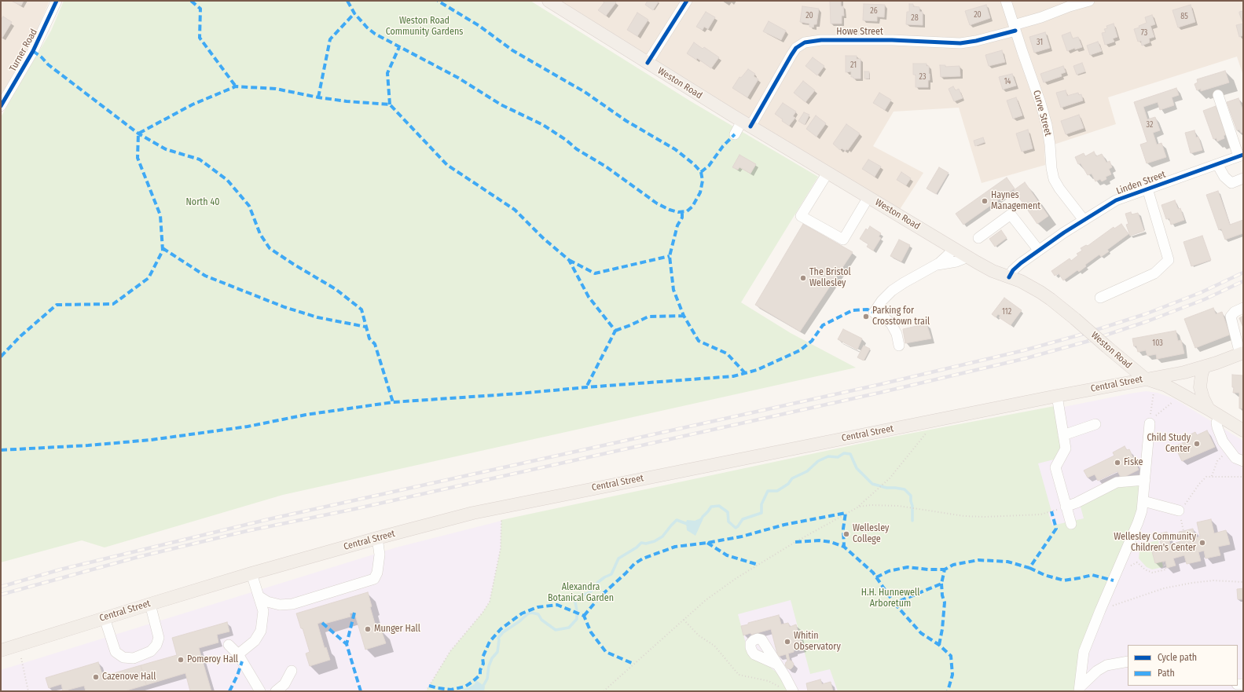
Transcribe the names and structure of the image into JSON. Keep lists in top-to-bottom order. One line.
{"streets":{"main road":["Weston Road","Central Street"],"street":["Howe Street","Turner Road","Curve Street","Linden Street"]},"crossings":[["Howe Street","Weston Road"],["Howe Street","Curve Street"],["Weston Road","Linden Street"],["Weston Road","Central Street"],["Curve Street","Linden Street"]],"parks":["Weston Road Community Gardens","North 40","Alexandra Botanical Garden","H.H. Hunnewell Arboretum"],"places":["Haynes Management","The Bristol Wellesley","Parking for Crosstown trail","Child Study Center","Fiske","Wellesley College","Wellesley Community Children's Center","Munger Hall","Whitin Observatory","Pomeroy Hall","Cazenove Hall"],"house_numbers":["26","20","20","85","28","73","31","21","23","14","32","112","103"],"legend":["Cycle path","Path"]}
